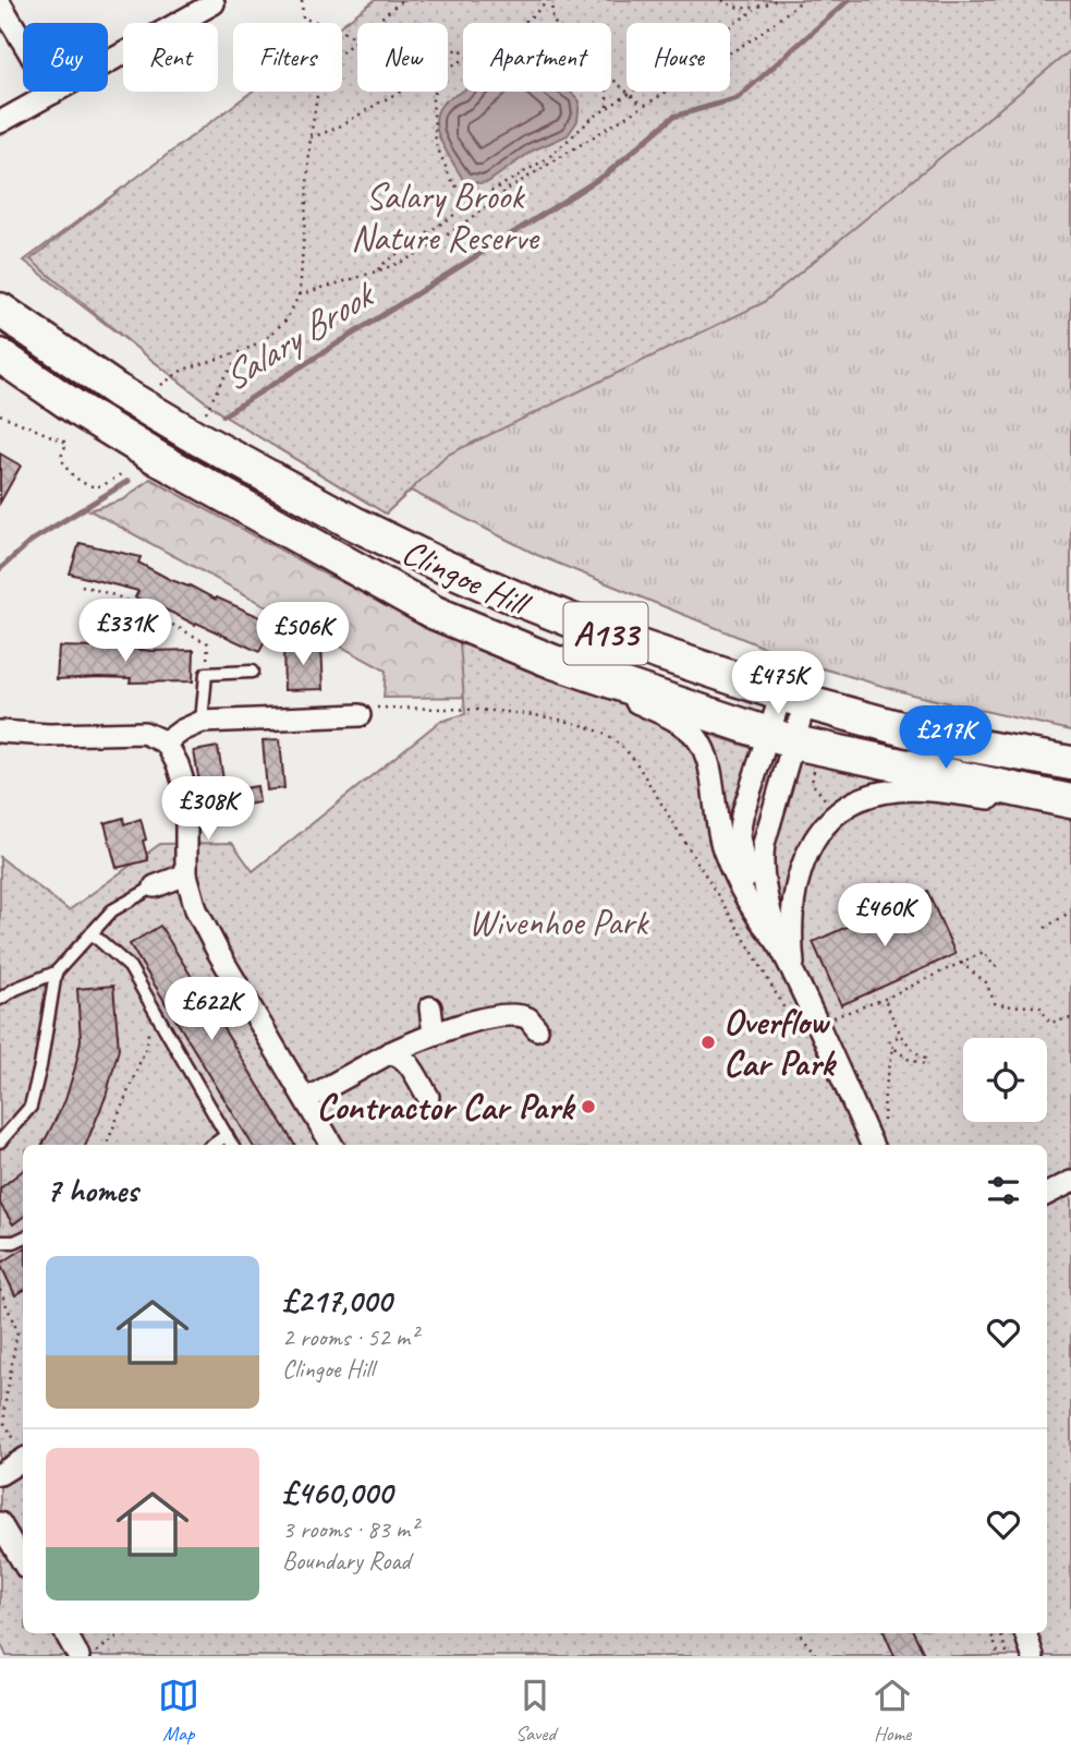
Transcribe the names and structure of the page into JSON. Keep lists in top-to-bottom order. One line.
{"streets":{"main road":["Clingoe Hill","A133"]},"water":["Salary Brook"],"parks":["Salary Brook Nature Reserve","Wivenhoe Park"],"places":["Overflow Car Park","Contractor Car Park"],"page":{"chip":["Buy","Rent","Filters","New","Apartment","House"],"price":["£331K","£506K","£475K","£217K","£308K","£460K","£622K"],"heading":"7 homes","list":[{"name":"£217,000","note":"2 rooms · 52 m² · Clingoe Hill"},{"name":"£460,000","note":"3 rooms · 83 m² · Boundary Road"}],"tabs":["Map","Saved","Home"]}}
